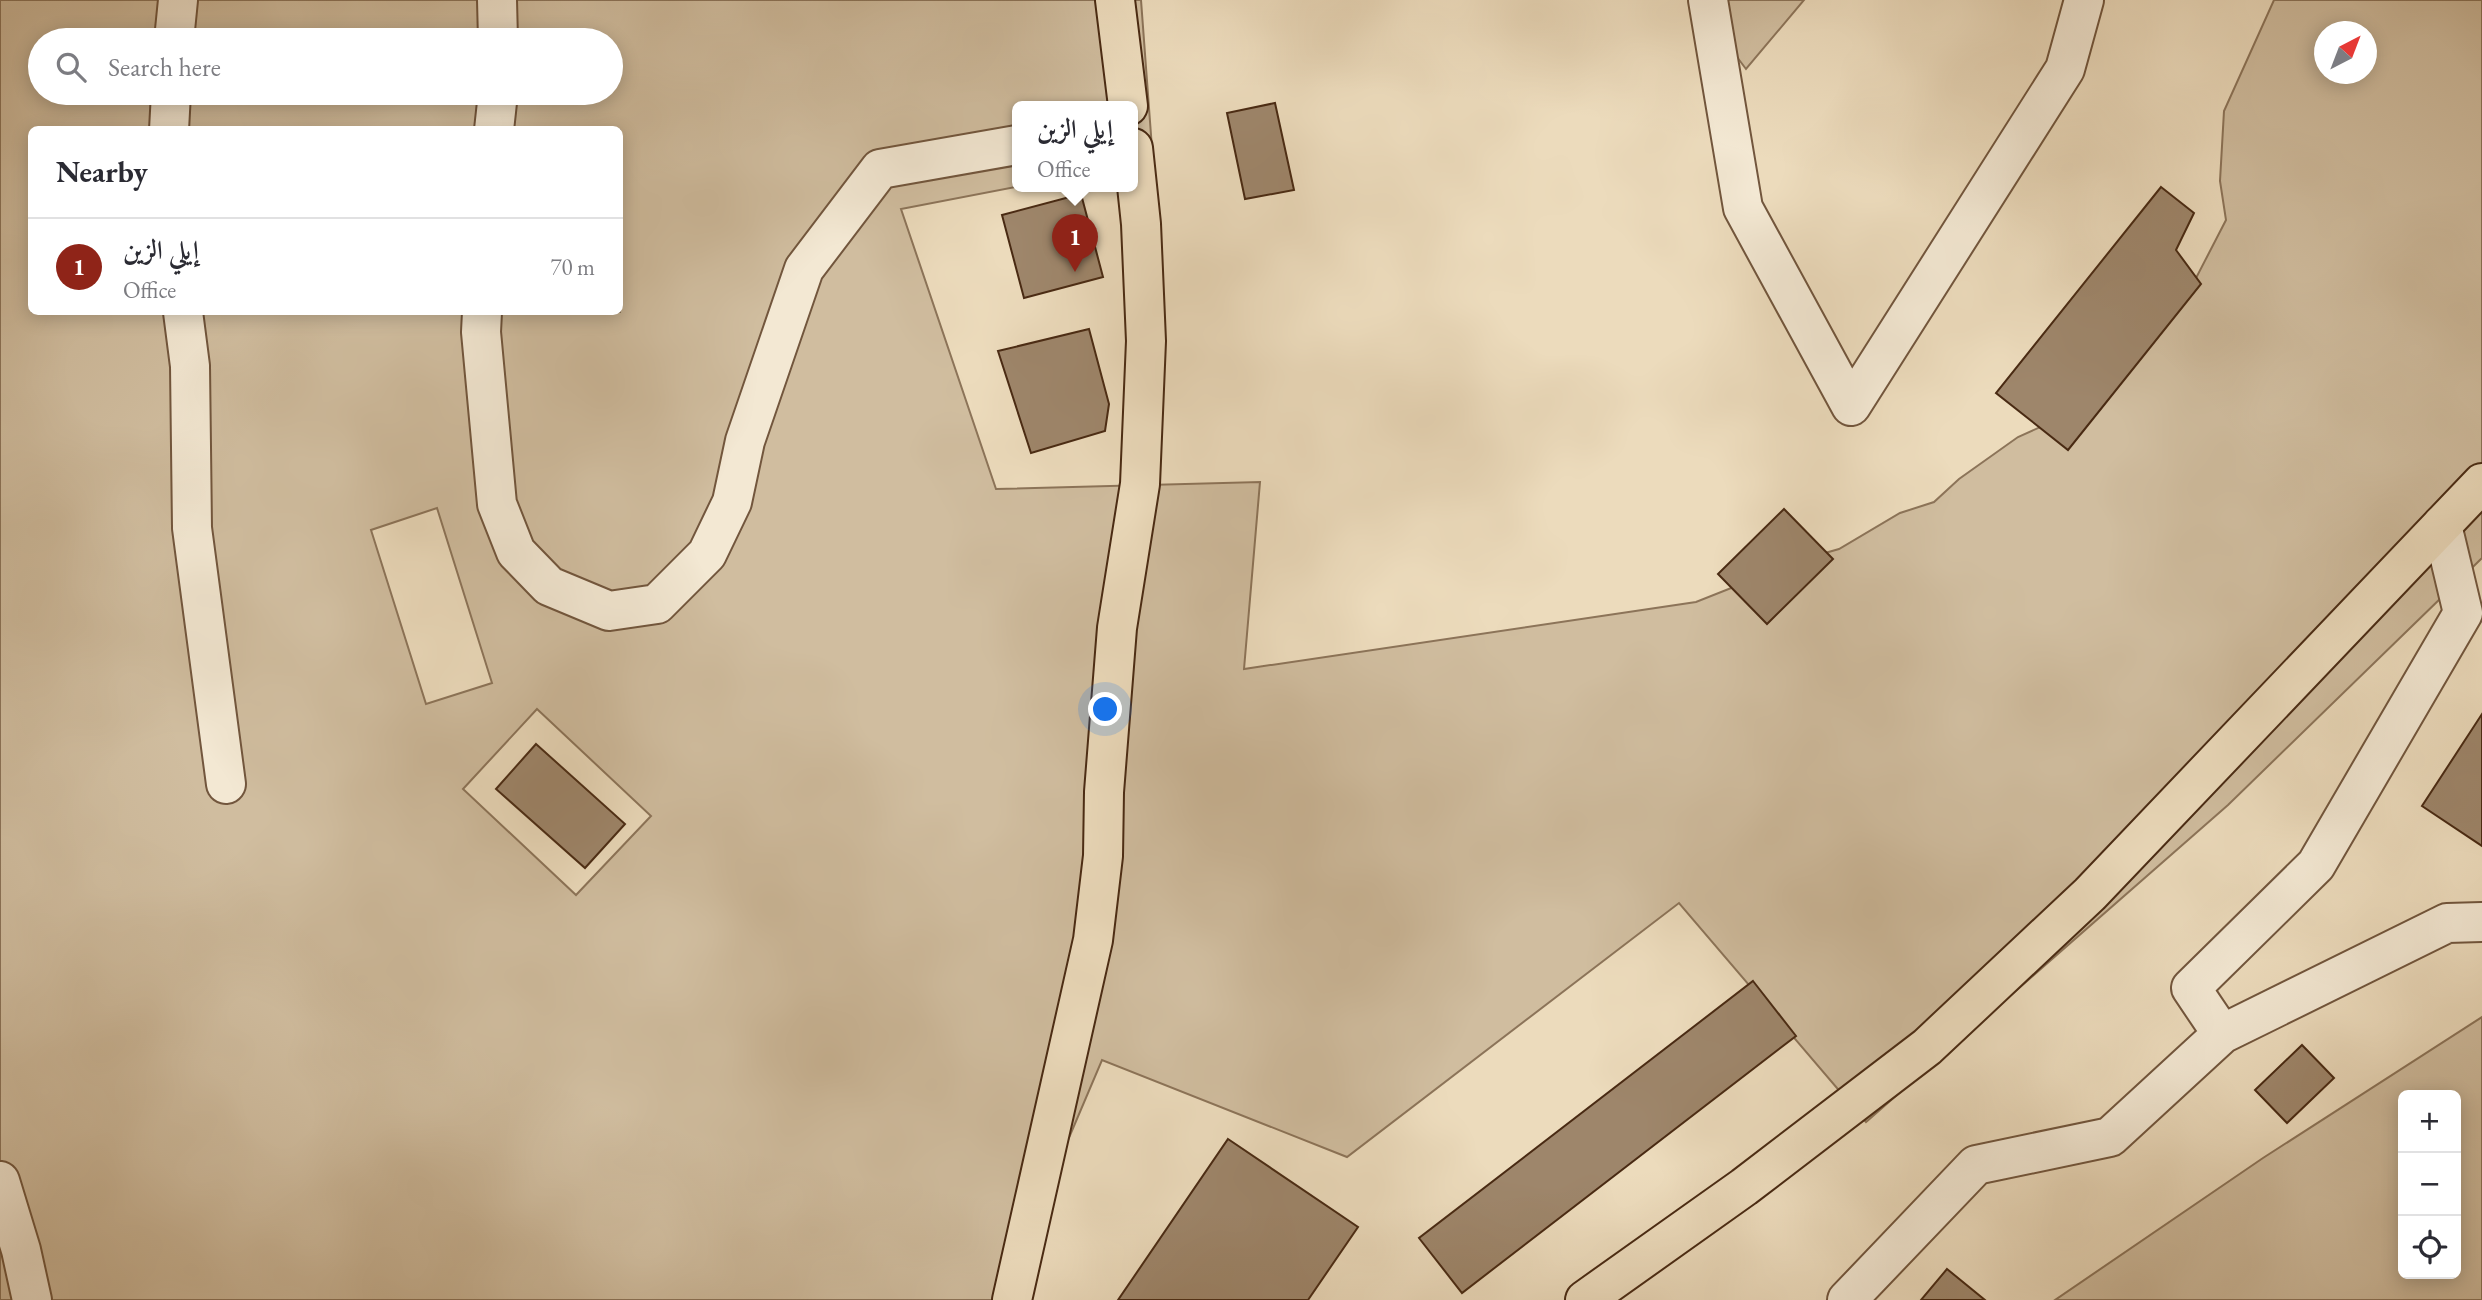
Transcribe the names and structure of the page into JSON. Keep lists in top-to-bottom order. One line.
{"north":"top right","page":{"search":"Search here","popup":["إيلي الزين","Office"],"heading":"Nearby","pins":"1","list":[{"mark":"1","name":"إيلي الزين","note":"Office","value":"70 m"}],"map_buttons":["+","−"]}}
